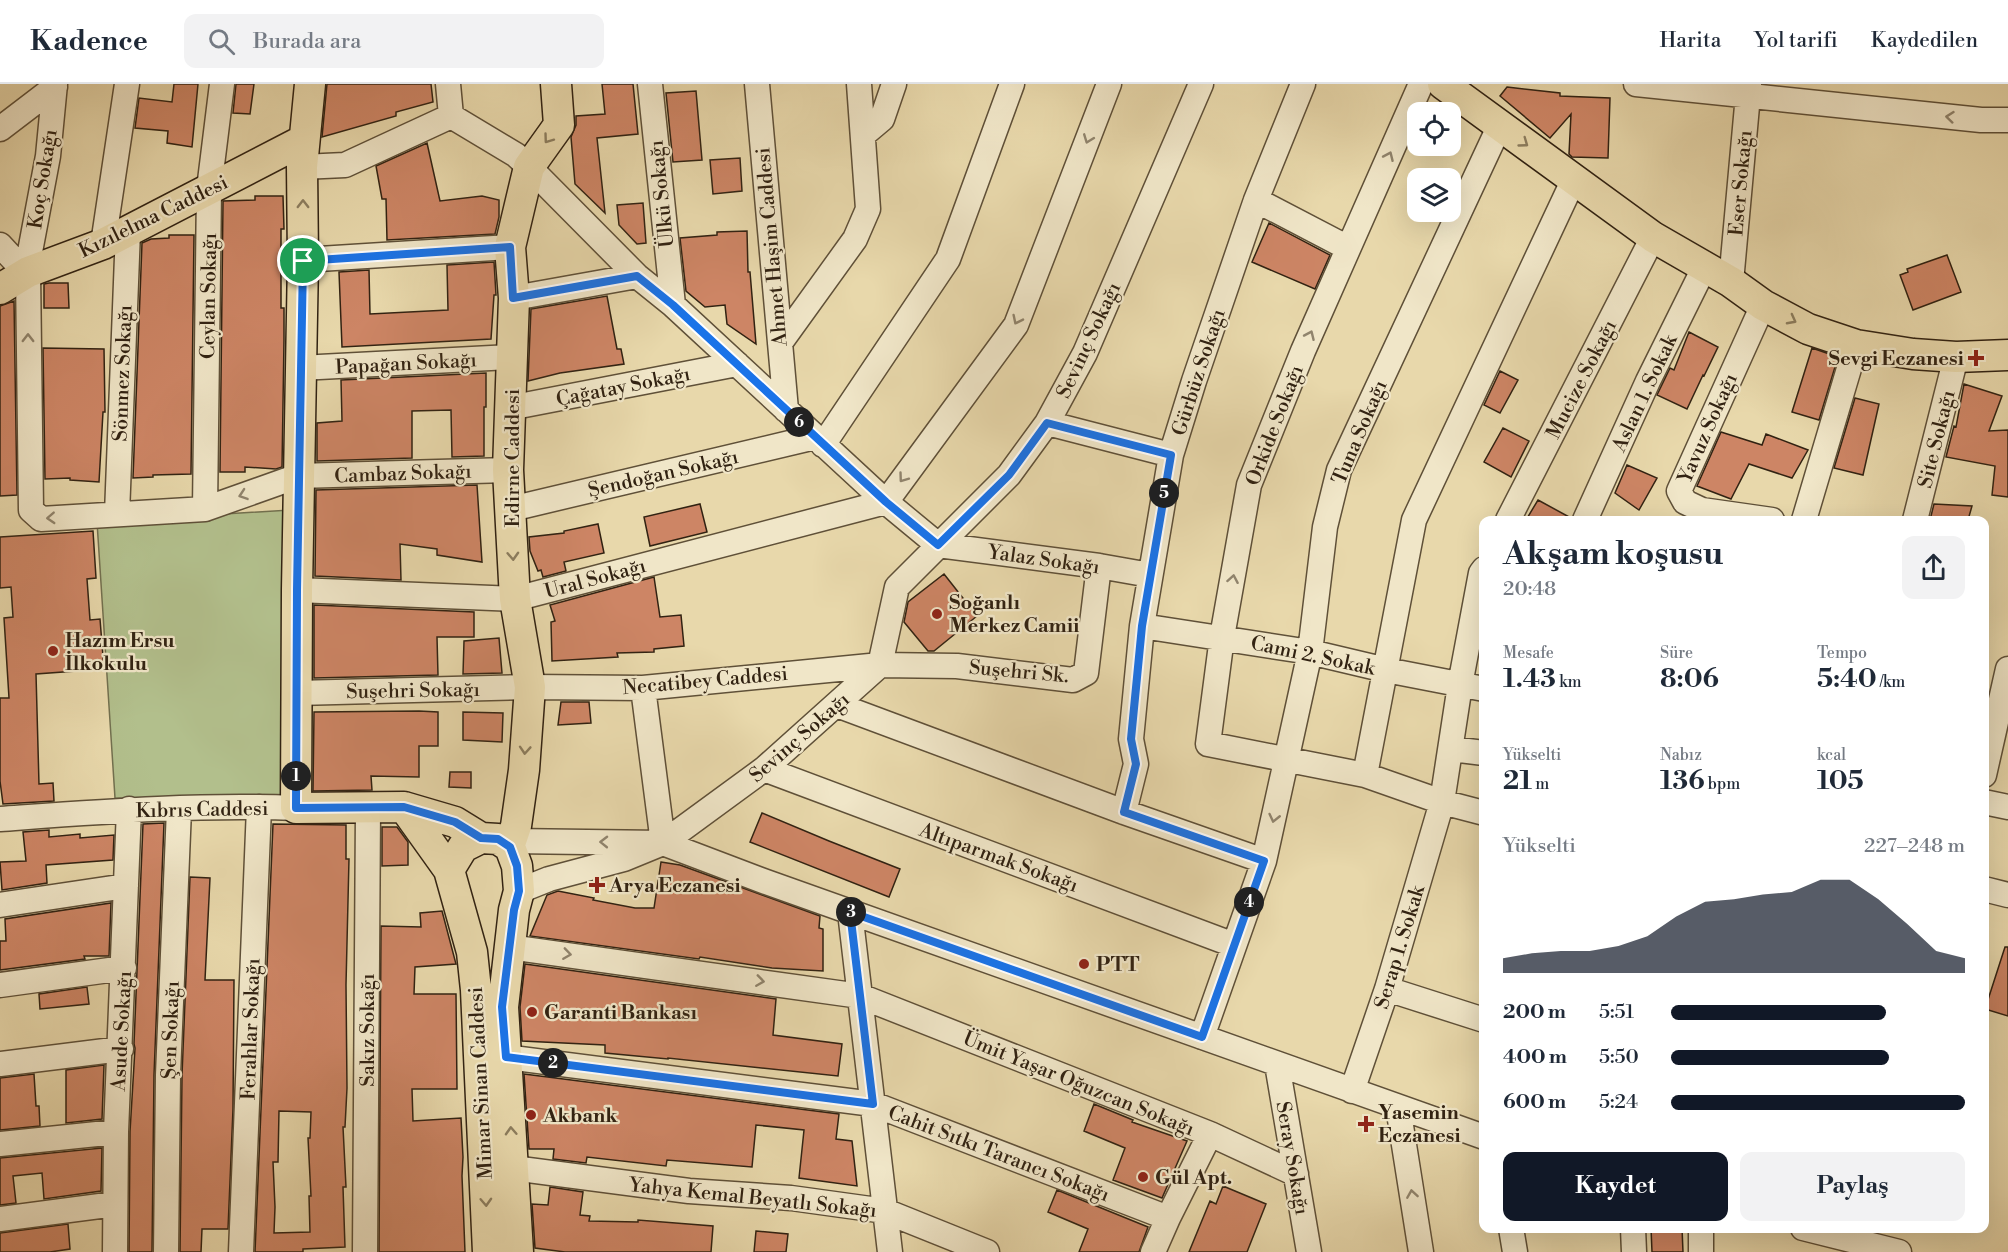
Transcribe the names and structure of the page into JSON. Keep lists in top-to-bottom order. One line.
{"streets":{"main road":["Kızılelma Caddesi","Edirne Caddesi","Kıbrıs Caddesi","Mimar Sinan Caddesi"],"street":["Koç Sokağı","Eser Sokağı","Ülkü Sokağı","Ahmet Haşim Caddesi","Ceylan Sokağı","Sevinç Sokağı","Papağan Sokağı","Gürbüz Sokağı","Sönmez Sokağı","Mucize Sokağı","Çağatay Sokağı","Aslan 1. Sokak","Orkide Sokağı","Yavuz Sokağı","Tuna Sokağı","Site Sokağı","Cambaz Sokağı","Şendoğan Sokağı","Yalaz Sokağı","Ural Sokağı","Cami 2. Sokak","Suşehri Sk.","Necatibey Caddesi","Suşehri Sokağı","Altıparmak Sokağı","Serap 1. Sokak","Ferahlar Sokağı","Şen Sokağı","Sakız Sokağı","Asude Sokağı","Ümit Yaşar Oğuzcan Sokağı","Cahit Sıtkı Tarancı Sokağı","Seray Sokağı","Yahya Kemal Beyatlı Sokağı"]},"crossings":[["Koç Sokağı","Kızılelma Caddesi"],["Koç Sokağı","Sönmez Sokağı"],["Koç Sokağı","Cambaz Sokağı"],["Kızılelma Caddesi","Ceylan Sokağı"],["Kızılelma Caddesi","Sönmez Sokağı"],["Ceylan Sokağı","Cambaz Sokağı"],["Sevinç Sokağı","Edirne Caddesi"],["Sevinç Sokağı","Yalaz Sokağı"],["Sevinç Sokağı","Suşehri Sk."],["Sevinç Sokağı","Necatibey Caddesi"],["Sevinç Sokağı","Kıbrıs Caddesi"],["Sevinç Sokağı","Altıparmak Sokağı"],["Sevinç Sokağı","Mimar Sinan Caddesi"],["Papağan Sokağı","Edirne Caddesi"],["Gürbüz Sokağı","Yalaz Sokağı"],["Gürbüz Sokağı","Cami 2. Sokak"],["Sönmez Sokağı","Cambaz Sokağı"],["Çağatay Sokağı","Edirne Caddesi"],["Orkide Sokağı","Tuna Sokağı"],["Orkide Sokağı","Cami 2. Sokak"],["Tuna Sokağı","Cami 2. Sokak"],["Tuna Sokağı","Altıparmak Sokağı"],["Edirne Caddesi","Cambaz Sokağı"],["Edirne Caddesi","Şendoğan Sokağı"],["Edirne Caddesi","Ural Sokağı"],["Edirne Caddesi","Necatibey Caddesi"],["Edirne Caddesi","Suşehri Sokağı"],["Edirne Caddesi","Kıbrıs Caddesi"],["Edirne Caddesi","Mimar Sinan Caddesi"],["Yalaz Sokağı","Suşehri Sk."],["Suşehri Sk.","Necatibey Caddesi"],["Necatibey Caddesi","Suşehri Sokağı"],["Kıbrıs Caddesi","Ferahlar Sokağı"],["Kıbrıs Caddesi","Şen Sokağı"],["Kıbrıs Caddesi","Sakız Sokağı"],["Kıbrıs Caddesi","Asude Sokağı"],["Kıbrıs Caddesi","Mimar Sinan Caddesi"],["Mimar Sinan Caddesi","Ümit Yaşar Oğuzcan Sokağı"],["Mimar Sinan Caddesi","Cahit Sıtkı Tarancı Sokağı"],["Mimar Sinan Caddesi","Yahya Kemal Beyatlı Sokağı"],["Ümit Yaşar Oğuzcan Sokağı","Seray Sokağı"]],"places":{"health":["Sevgi Eczanesi","Arya Eczanesi","Yasemin Eczanesi"],"other":["Soğanlı Merkez Camii","Hazım Ersu İlkokulu","PTT","Garanti Bankası","Akbank","Gül Apt."]},"page":{"header":"Kadence","search":"Burada ara","nav":["Harita","Yol tarifi","Kaydedilen"],"pins":["6","5","1","4","3","2"],"heading":["Akşam koşusu","20:48"],"stats":[["Mesafe","1.43 km"],["Süre","8:06"],["Tempo","5:40 /km"],["Yükselti","21 m"],["Nabız","136 bpm"],["kcal","105"]],"chart":["Yükselti","227–248 m"],"list":[{"name":"200 m","note":"5:51"},{"name":"400 m","note":"5:50"},{"name":"600 m","note":"5:24"}],"buttons":["Kaydet","Paylaş"]}}
